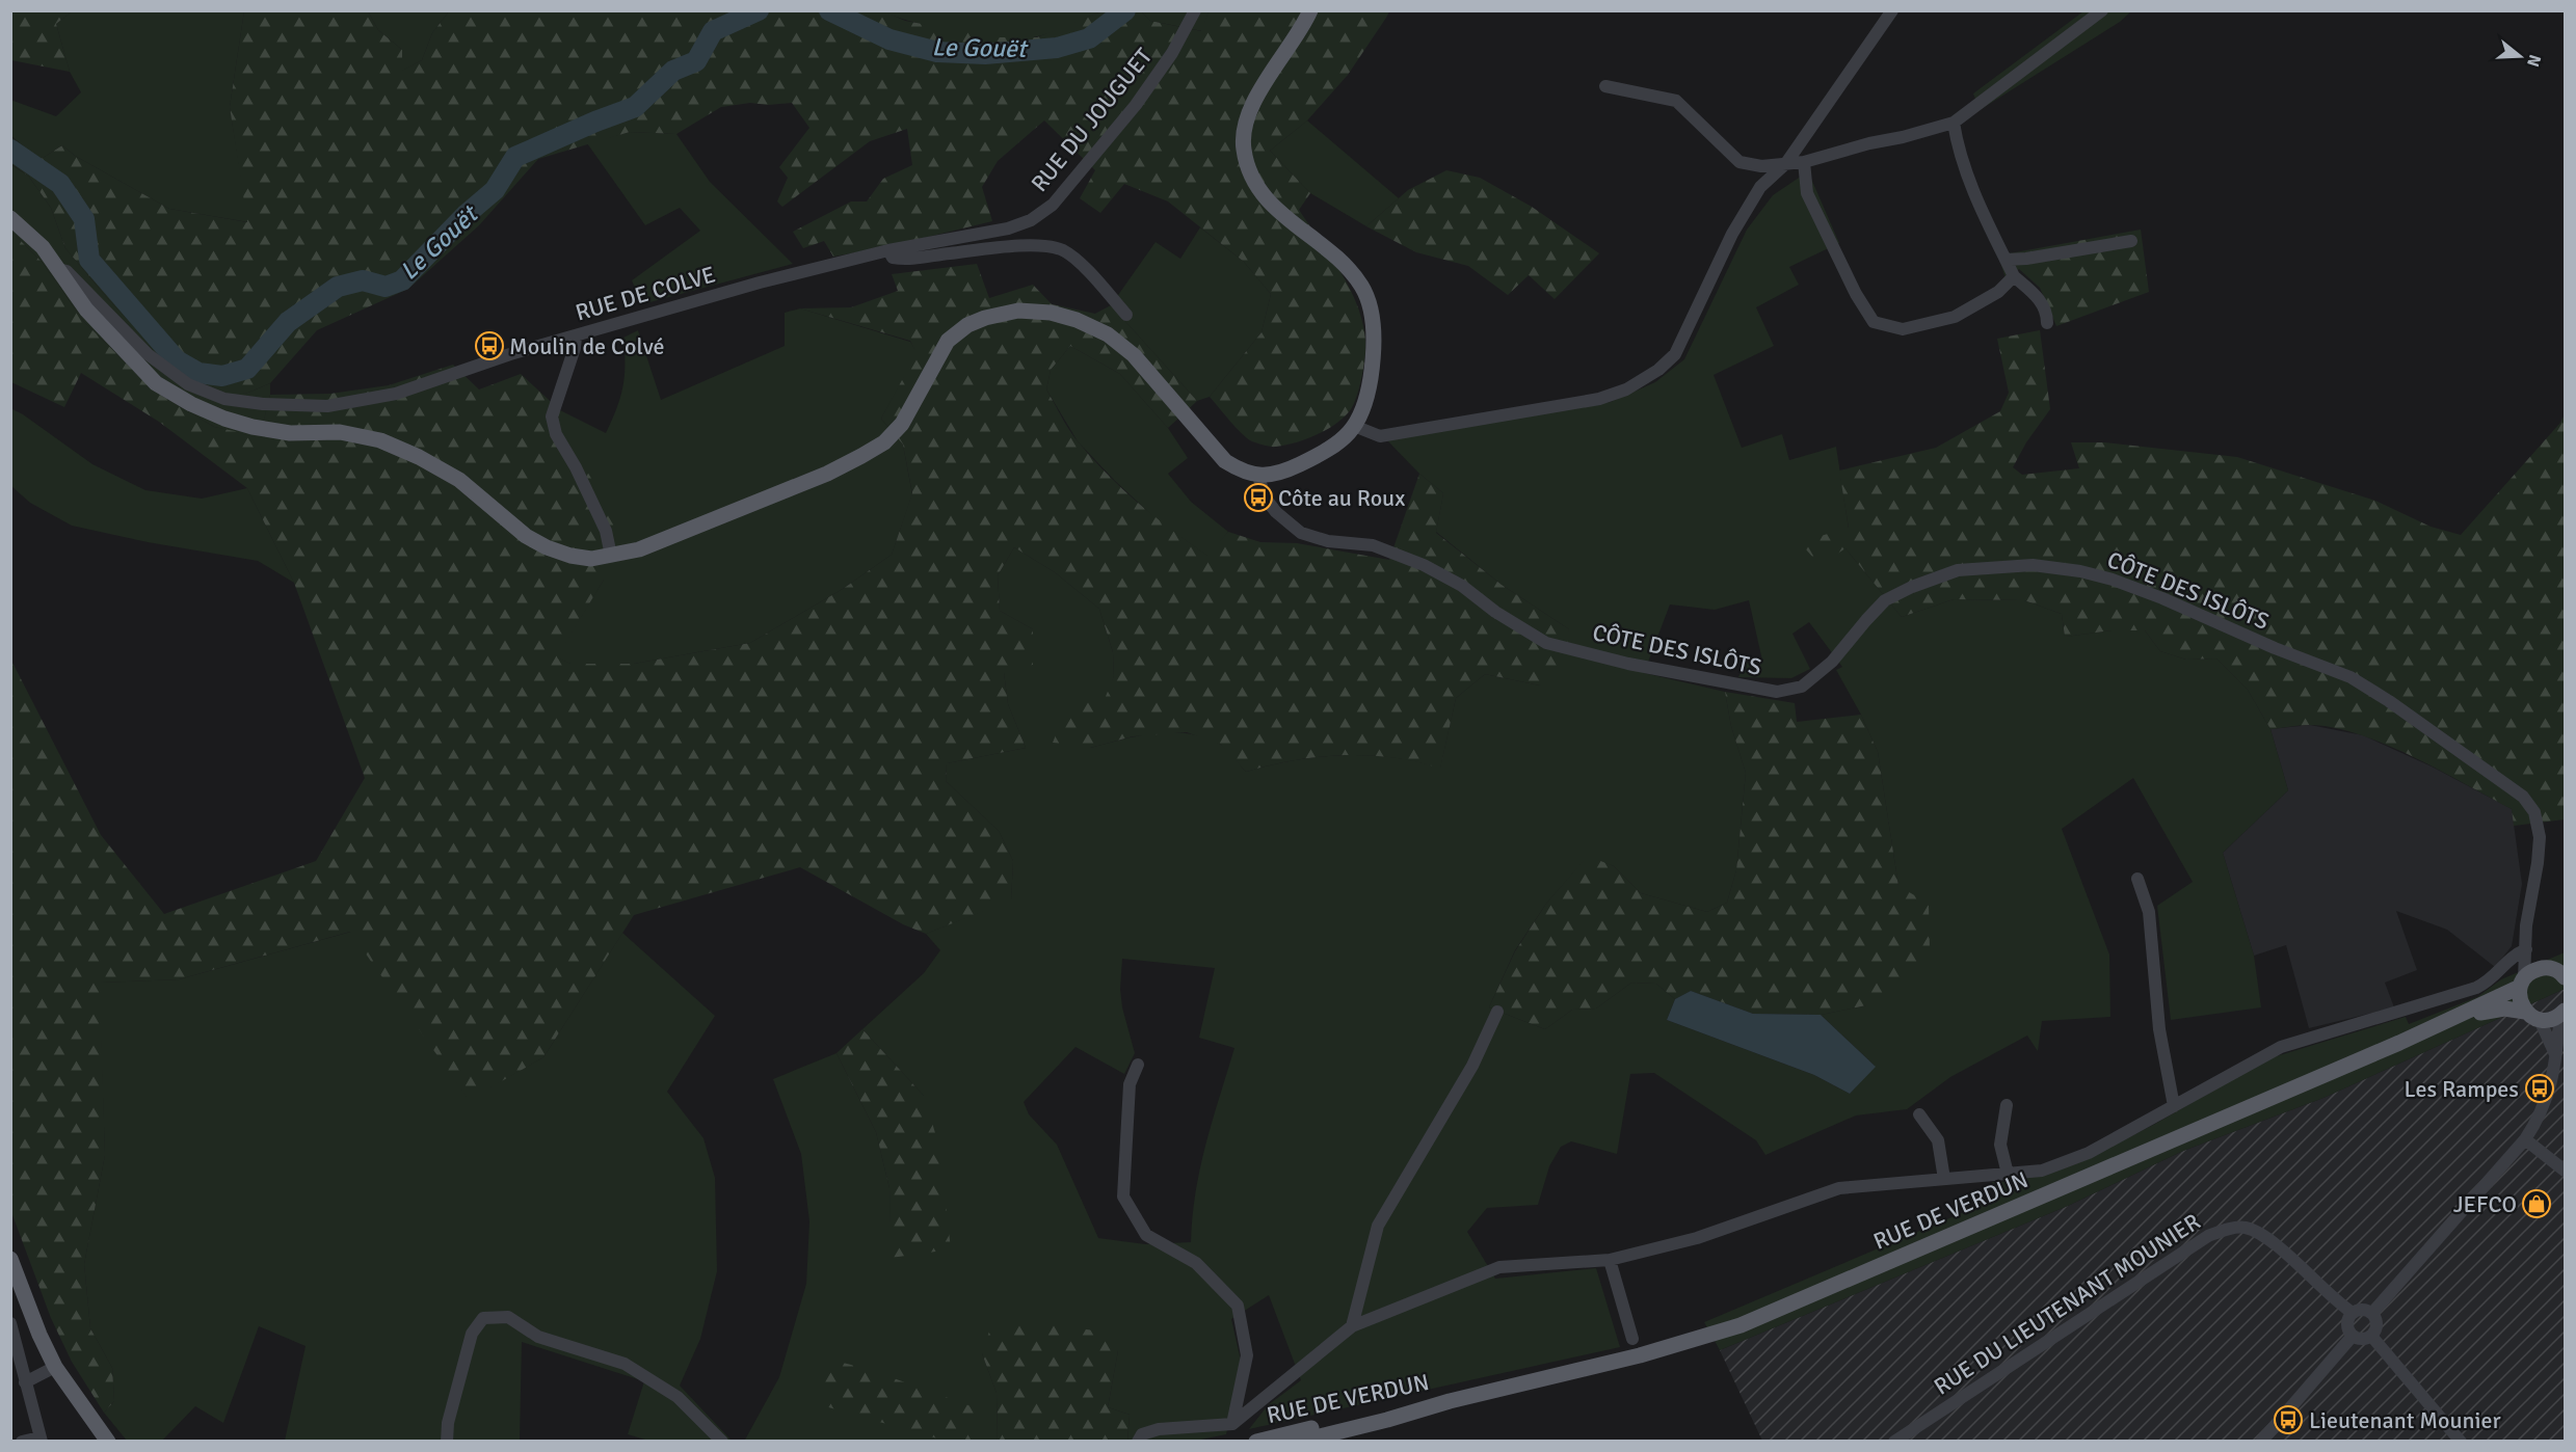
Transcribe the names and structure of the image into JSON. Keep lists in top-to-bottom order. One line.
{"streets":{"main road":["RUE DE VERDUN"],"street":["RUE DU JOUGUET","RUE DE COLVE","CÔTE DES ISLÔTS","RUE DU LIEUTENANT MOUNIER"]},"crossings":[["RUE DU JOUGUET","RUE DE COLVE"],["CÔTE DES ISLÔTS","RUE DE VERDUN"]],"water":["Le Gouët"],"places":{"bus stop":["Moulin de Colvé","Côte au Roux","Les Rampes","Lieutenant Mounier"],"shop":["JEFCO"]},"north":"right"}
